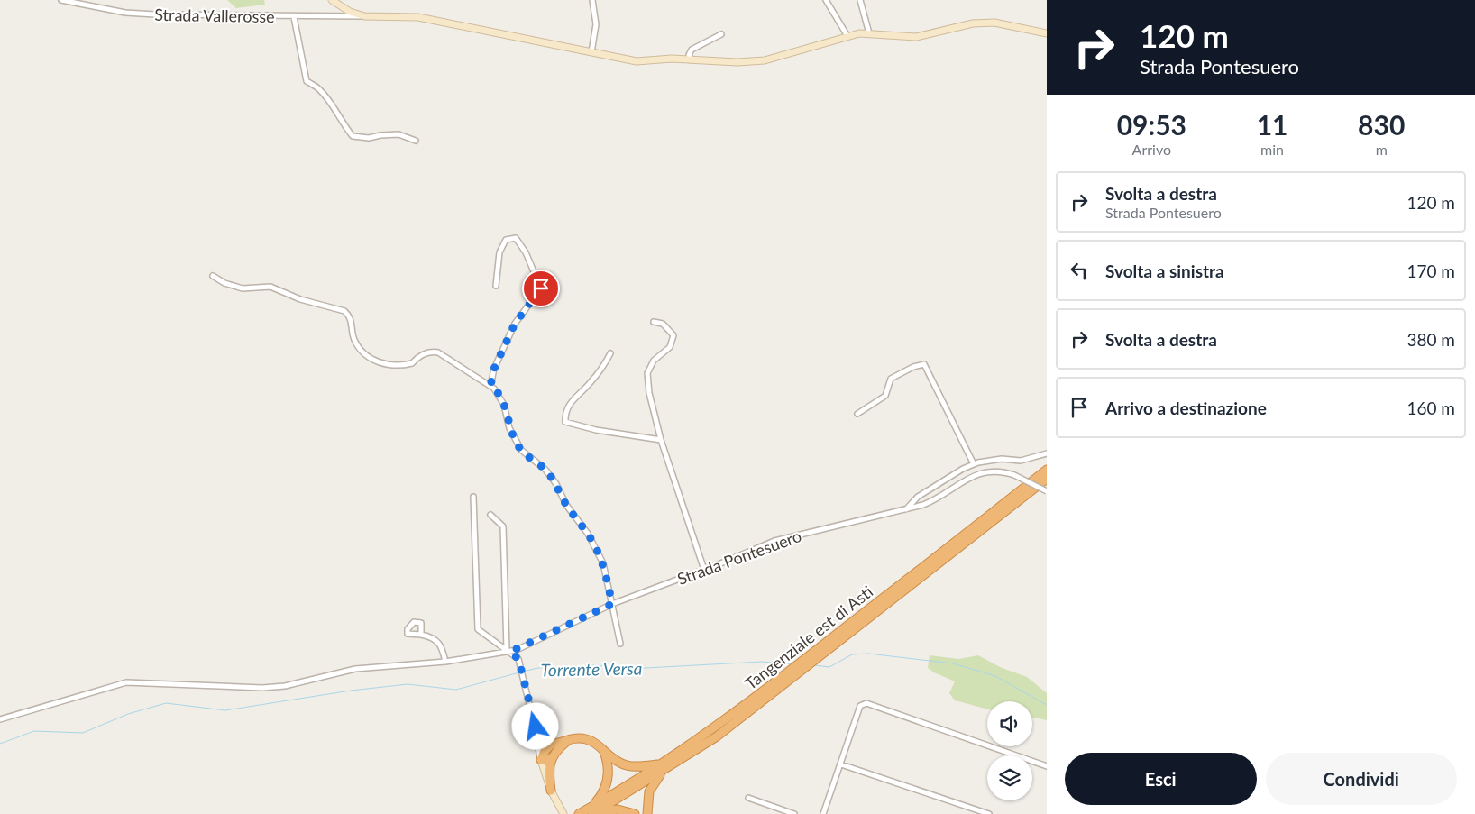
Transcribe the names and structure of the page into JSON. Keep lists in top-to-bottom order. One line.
{"streets":{"highway":["Tangenziale est di Asti"],"street":["Strada Vallerosse","Strada Pontesuero"]},"water":["Torrente Versa"],"page":{"turn":["120 m","Strada Pontesuero"],"eta":["09:53","Arrivo","11","min","830","m"],"list":[{"name":"Svolta a destra","note":"Strada Pontesuero","value":"120 m"},{"name":"Svolta a sinistra","value":"170 m"},{"name":"Svolta a destra","value":"380 m"},{"name":"Arrivo a destinazione","value":"160 m"}],"buttons":["Esci","Condividi"]}}
